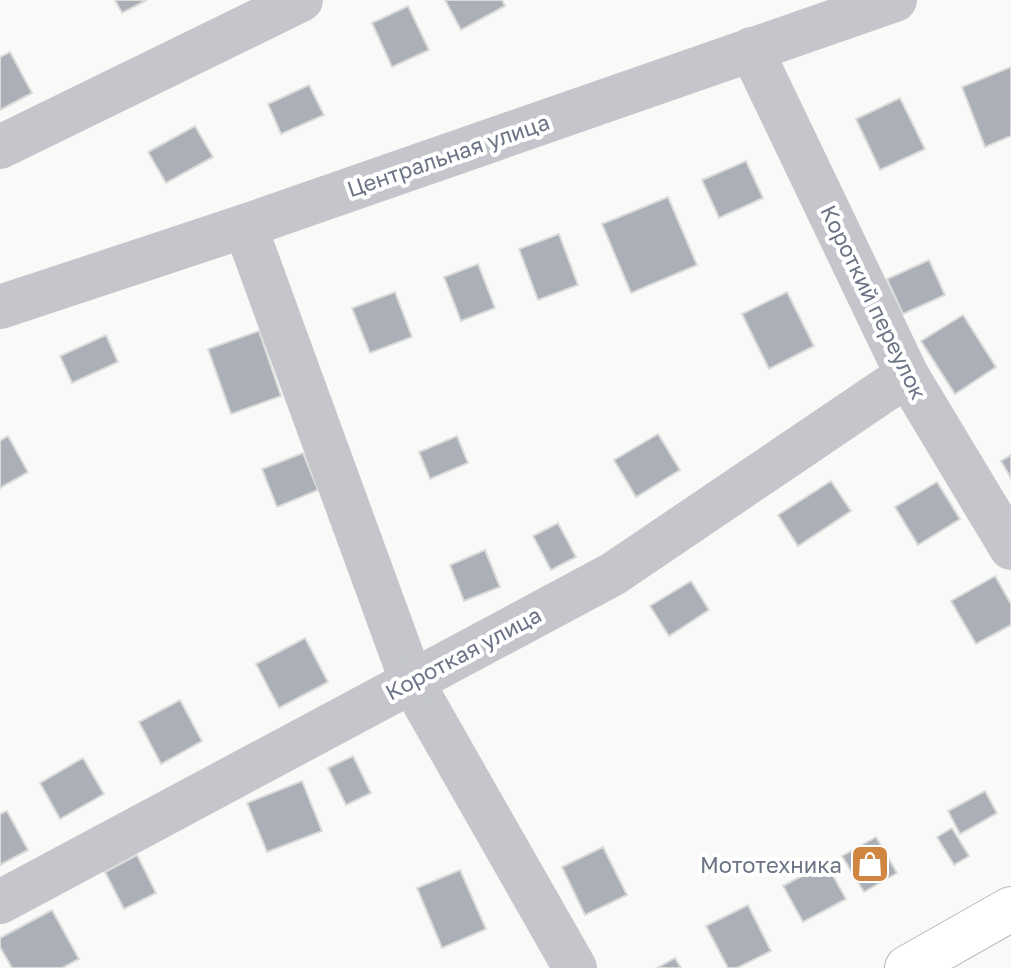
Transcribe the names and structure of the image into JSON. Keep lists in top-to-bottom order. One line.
{"streets":{"street":["Центральная улица","Короткий переулок","Короткая улица"]},"crossings":[["Центральная улица","Короткий переулок"],["Короткий переулок","Короткая улица"]],"places":{"shop":["Мототехника"]}}
